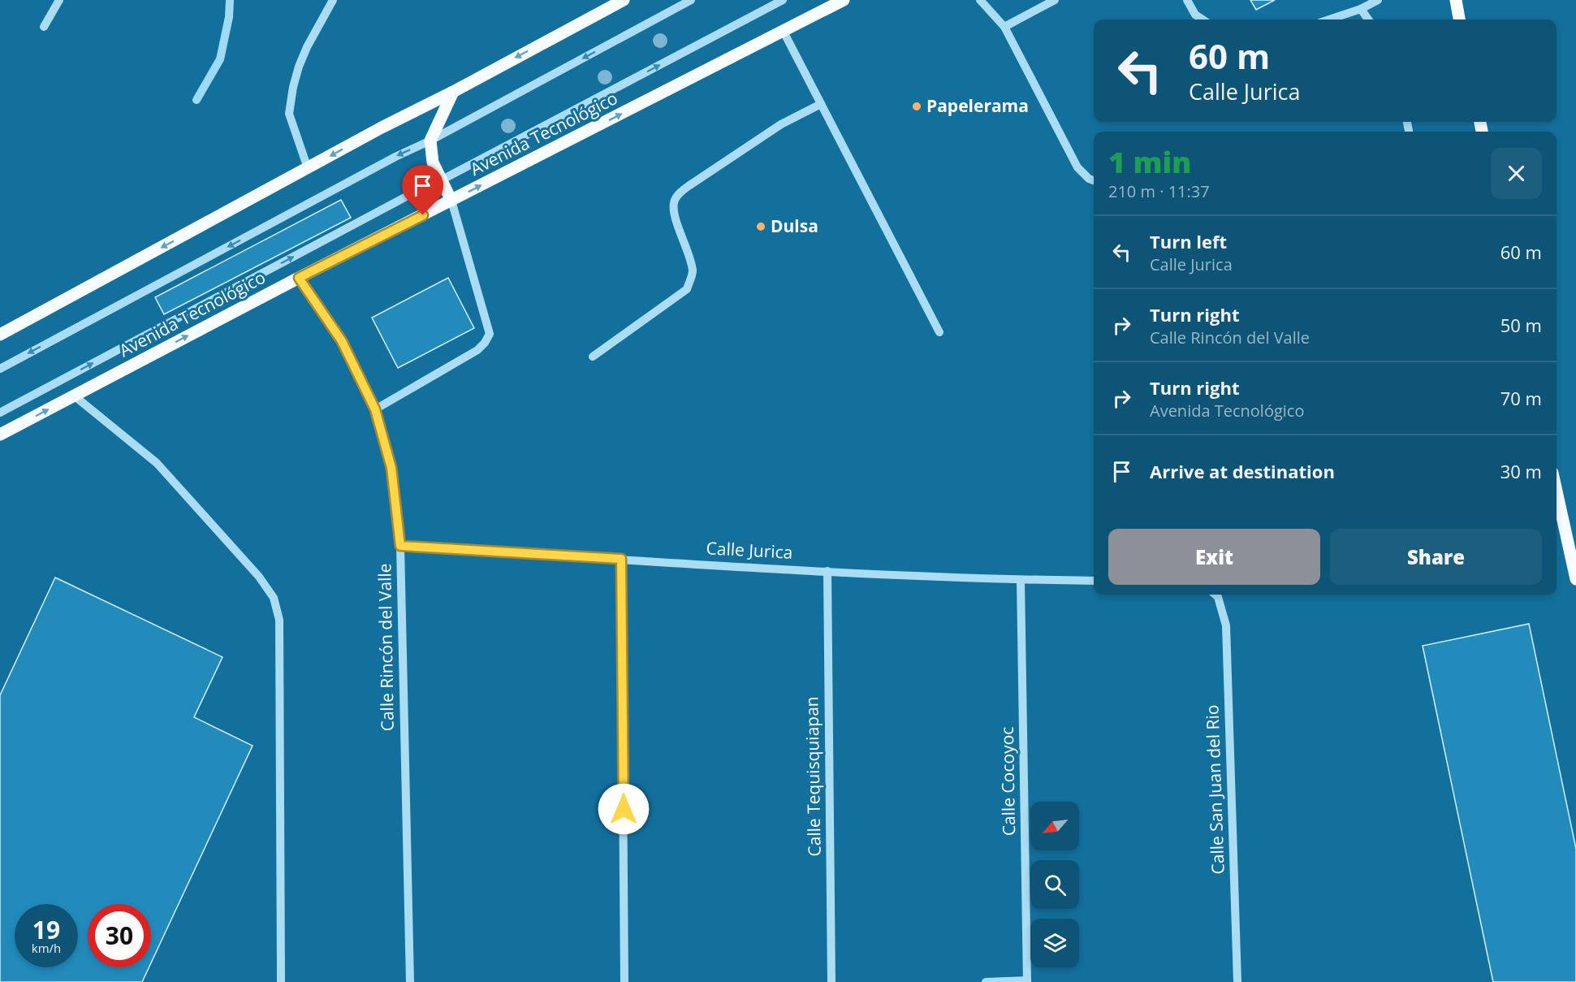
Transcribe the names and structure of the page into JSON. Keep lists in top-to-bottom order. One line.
{"streets":{"main road":["Avenida Tecnológico"],"street":["Calle Jurica","Calle Rincón del Valle","Calle Tequisquiapan","Calle Cocoyoc","Calle San Juan del Rio"]},"crossings":[["Avenida Tecnológico","Calle Rincón del Valle"],["Calle Jurica","Calle Rincón del Valle"],["Calle Jurica","Calle Tequisquiapan"],["Calle Jurica","Calle Cocoyoc"]],"places":["Papelerama","Dulsa"],"north":"bottom left","page":{"turn":["60 m","Calle Jurica"],"heading":["1 min","210 m · 11:37"],"list":[{"name":"Turn left","note":"Calle Jurica","value":"60 m"},{"name":"Turn right","note":"Calle Rincón del Valle","value":"50 m"},{"name":"Turn right","note":"Avenida Tecnológico","value":"70 m"},{"name":"Arrive at destination","value":"30 m"}],"buttons":["Exit","Share"],"speed":"19 km/h","limit":"30"}}
